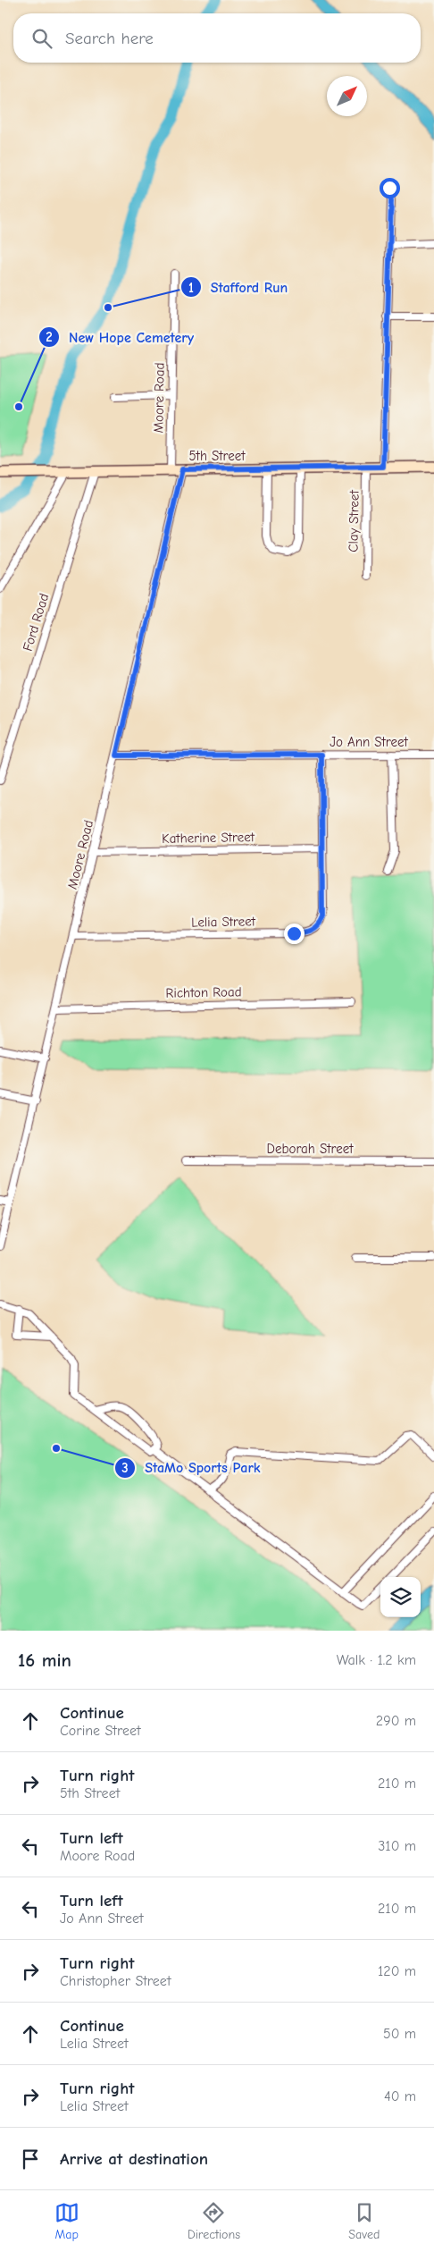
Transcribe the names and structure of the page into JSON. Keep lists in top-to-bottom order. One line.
{"streets":{"main road":["5th Street"],"street":["Moore Road","Clay Street","Ford Road","Jo Ann Street","Katherine Street","Lelia Street","Richton Road","Deborah Street"]},"crossings":[["Moore Road","5th Street"],["Moore Road","Jo Ann Street"],["Moore Road","Katherine Street"],["Moore Road","Lelia Street"],["Moore Road","Richton Road"],["5th Street","Clay Street"],["5th Street","Ford Road"],["Jo Ann Street","Lelia Street"],["Katherine Street","Lelia Street"]],"places":["Stafford Run","New Hope Cemetery","StaMo Sports Park"],"north":"top right","page":{"search":"Search here","heading":["16 min","Walk · 1.2 km"],"list":[["Continue","Corine Street","290 m"],["Turn right","5th Street","210 m"],["Turn left","Moore Road","310 m"],["Turn left","Jo Ann Street","210 m"],["Turn right","Christopher Street","120 m"],["Continue","Lelia Street","50 m"],["Turn right","Lelia Street","40 m"],"Arrive at destination"],"nav":["Map","Directions","Saved"]}}
